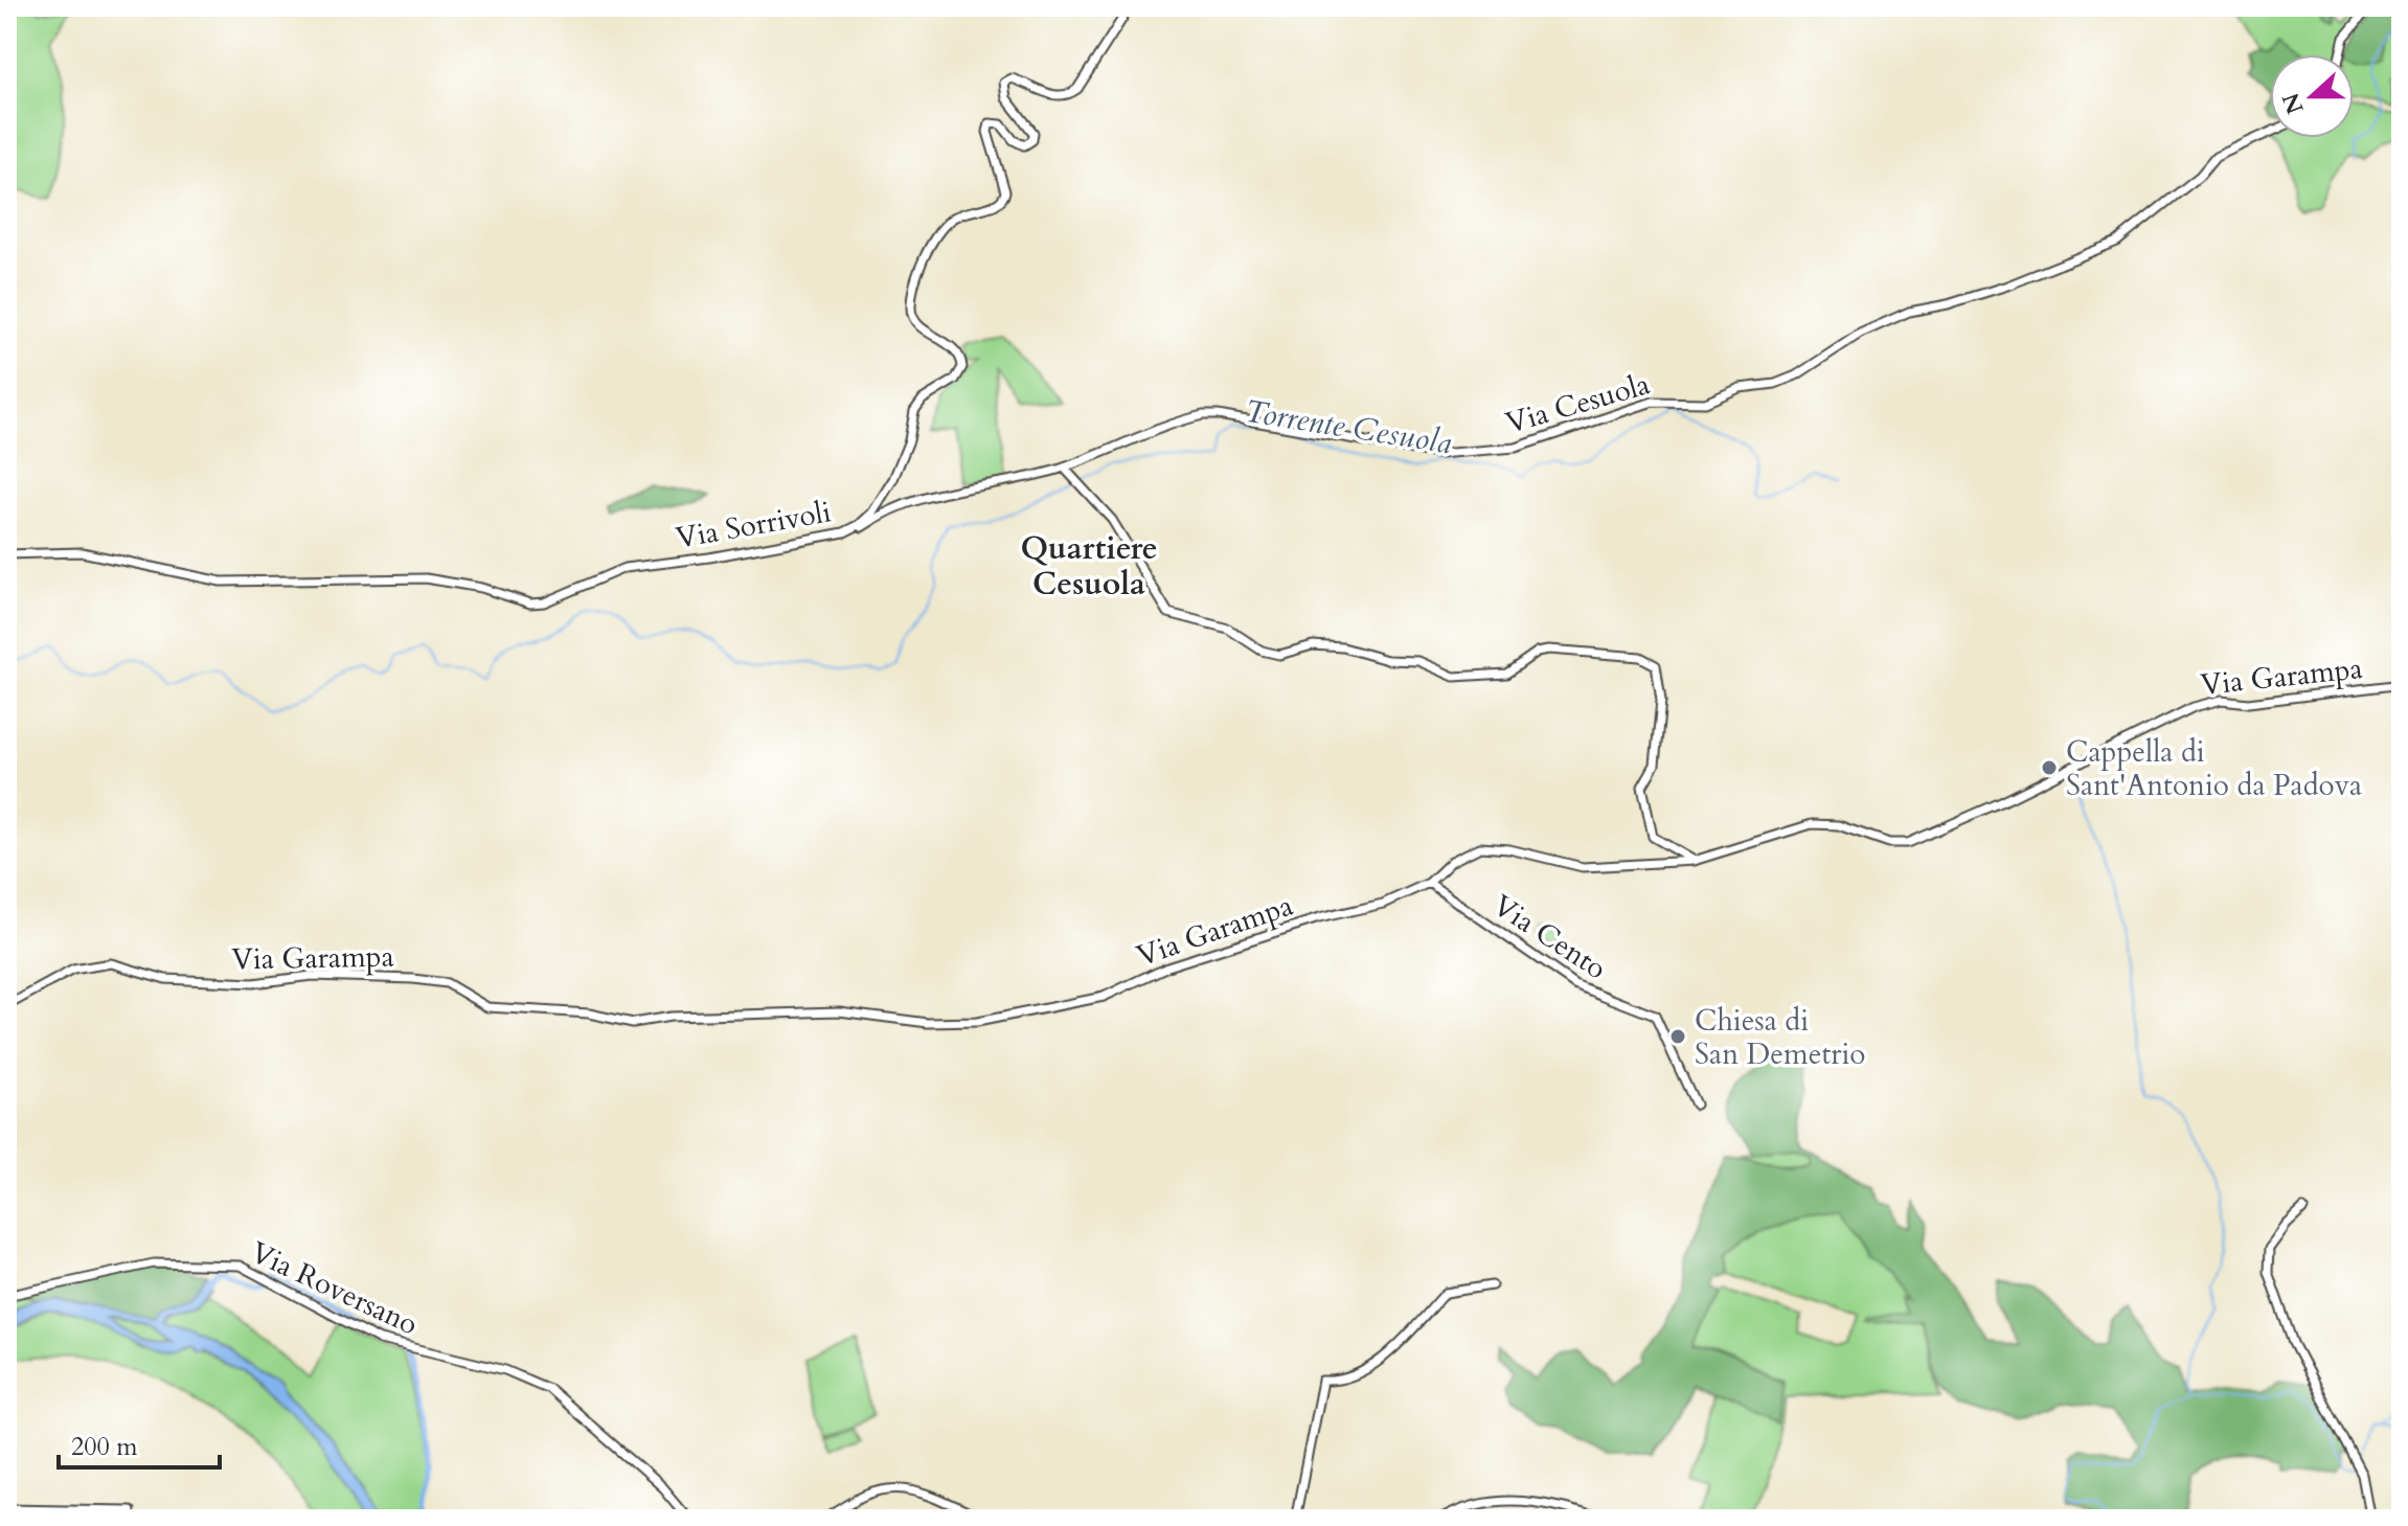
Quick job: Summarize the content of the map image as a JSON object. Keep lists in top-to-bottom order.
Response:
{
  "streets": {
    "street": [
      "Via Cesuola",
      "Via Sorrivoli",
      "Via Garampa",
      "Via Cento",
      "Via Roversano"
    ]
  },
  "crossings": [
    ["Via Cesuola", "Via Sorrivoli"],
    ["Via Garampa", "Via Cento"]
  ],
  "districts": ["Quartiere Cesuola"],
  "water": ["Torrente Cesuola"],
  "places": ["Cappella di Sant'Antonio da Padova", "Chiesa di San Demetrio"],
  "scale_bar": "200 m",
  "north": "left"
}
